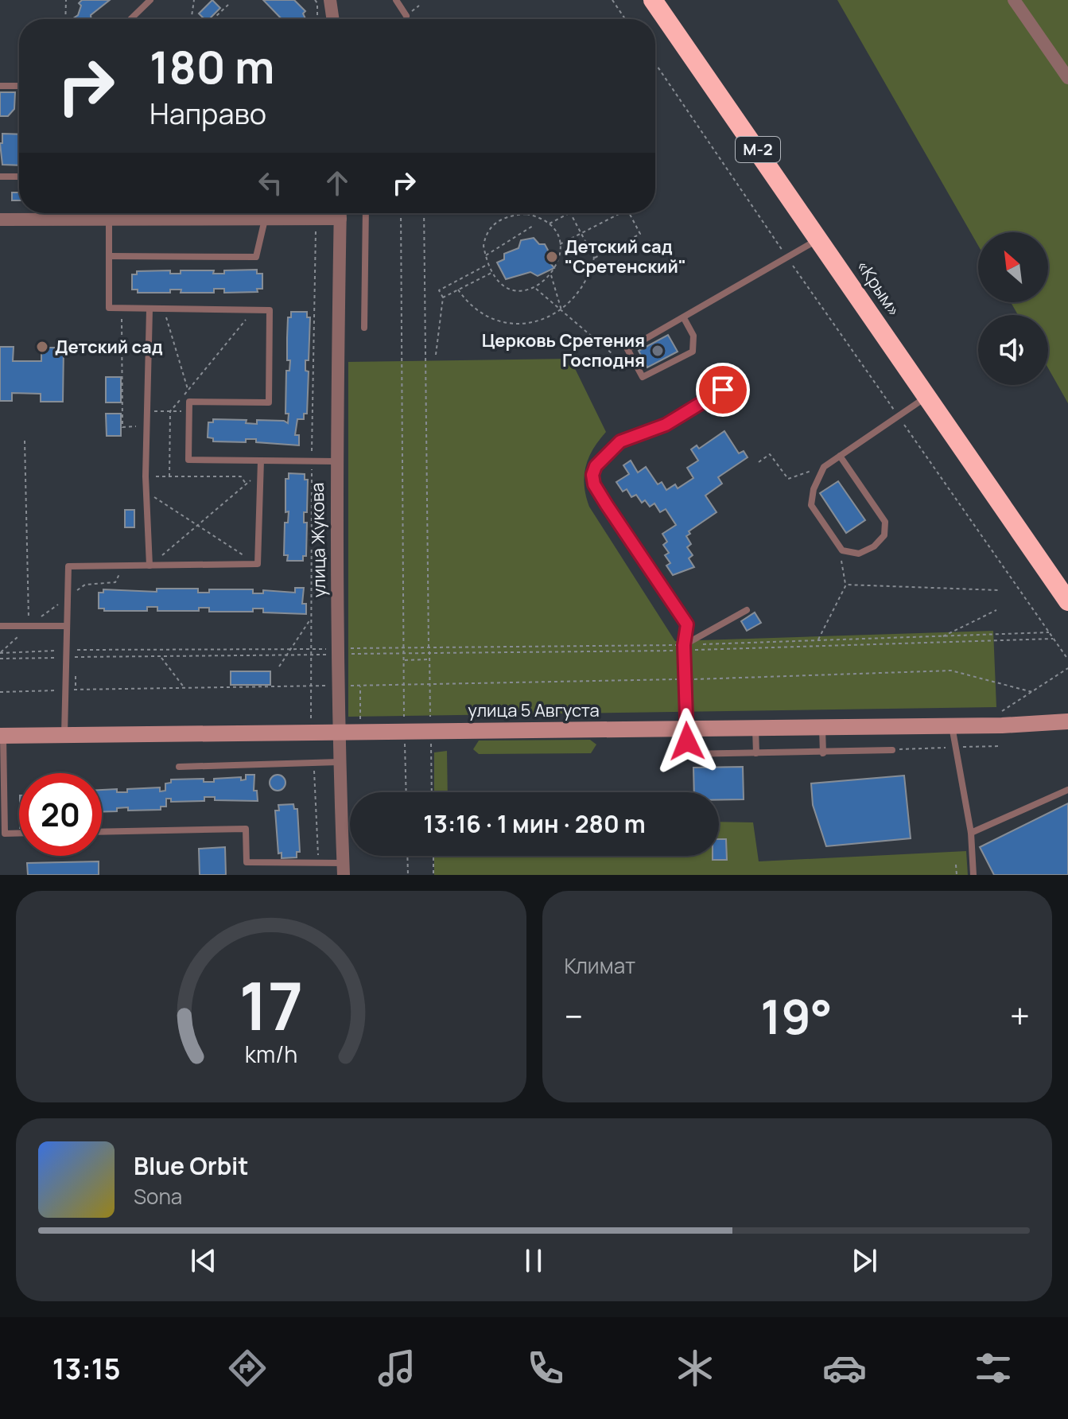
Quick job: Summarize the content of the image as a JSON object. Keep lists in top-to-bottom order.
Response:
{
  "streets": {
    "highway": ["М-2", "«Крым»"],
    "street": ["улица Жукова", "улица 5 Августа"]
  },
  "crossings": [
    ["улица Жукова", "улица 5 Августа"]
  ],
  "places": ["Детский сад \"Сретенский\"", "Детский сад", "Церковь Сретения Господня"],
  "north": "top left",
  "page": {
    "turn": ["180 m", "Направо"],
    "limit": "20",
    "trip": "13:16 · 1 мин · 280 m",
    "tile": "Климат",
    "heat": ["−", "19°", "+"],
    "song": ["Blue Orbit", "Sona"],
    "tabs": "13:15",
    "gauge": ["17", "km/h"]
  }
}
